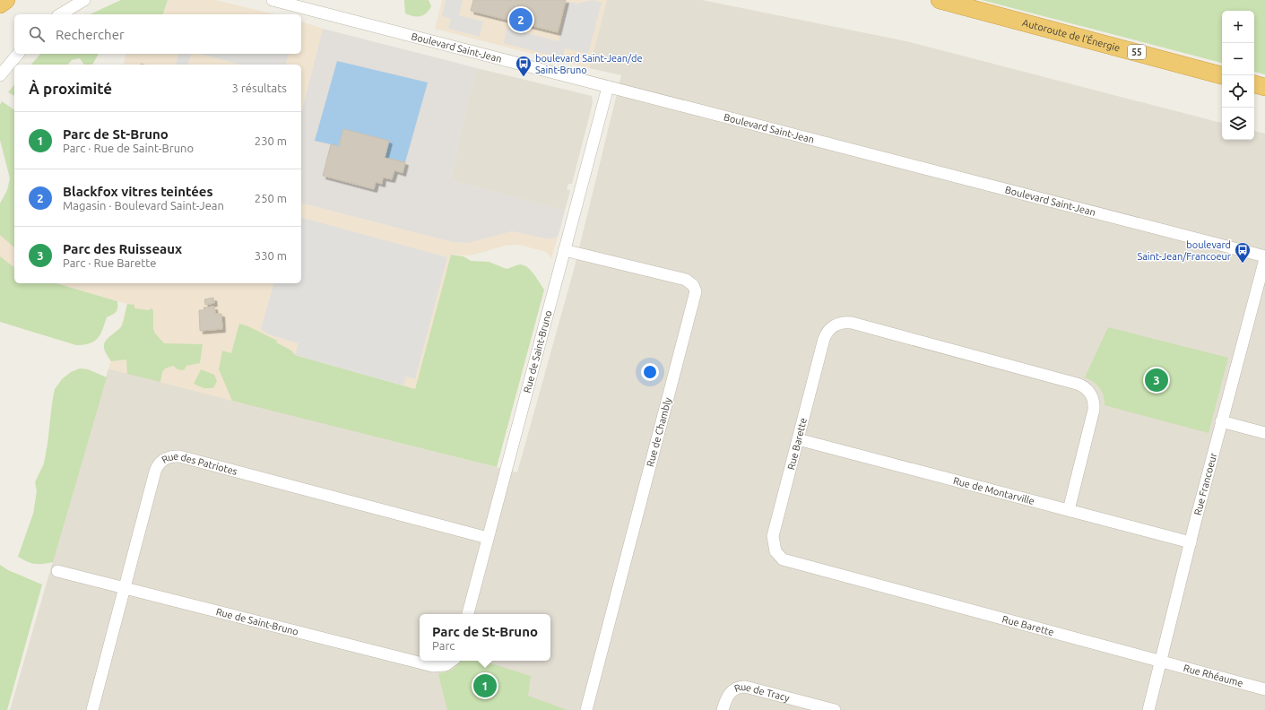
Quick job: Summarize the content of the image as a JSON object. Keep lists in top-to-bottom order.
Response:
{
  "streets": {
    "highway": ["Autoroute de l'Énergie", "55"],
    "street": [
      "Boulevard Saint-Jean",
      "Rue de Saint-Bruno",
      "Rue de Chambly",
      "Rue Barette",
      "Rue des Patriotes",
      "Rue Francoeur",
      "Rue de Montarville",
      "Rue Rhéaume",
      "Rue de Tracy"
    ]
  },
  "crossings": [
    ["Boulevard Saint-Jean", "Rue de Saint-Bruno"],
    ["Rue de Saint-Bruno", "Rue de Chambly"],
    ["Rue de Saint-Bruno", "Rue des Patriotes"],
    ["Rue Barette", "Rue Francoeur"],
    ["Rue Barette", "Rue de Montarville"],
    ["Rue Barette", "Rue Rhéaume"],
    ["Rue Francoeur", "Rue de Montarville"],
    ["Rue Francoeur", "Rue Rhéaume"]
  ],
  "places": {
    "bus stop": ["boulevard Saint-Jean/de Saint-Bruno", "boulevard Saint-Jean/Francoeur"]
  },
  "page": {
    "pins": ["2", "3", "1"],
    "map_buttons": ["+", "−"],
    "search": "Rechercher",
    "heading": ["À proximité", "3 résultats"],
    "list": [
      {
        "mark": "1",
        "name": "Parc de St-Bruno",
        "note": "Parc · Rue de Saint-Bruno",
        "value": "230 m"
      },
      {
        "mark": "2",
        "name": "Blackfox vitres teintées",
        "note": "Magasin · Boulevard Saint-Jean",
        "value": "250 m"
      },
      {
        "mark": "3",
        "name": "Parc des Ruisseaux",
        "note": "Parc · Rue Barette",
        "value": "330 m"
      }
    ],
    "popup": ["Parc de St-Bruno", "Parc"]
  }
}
